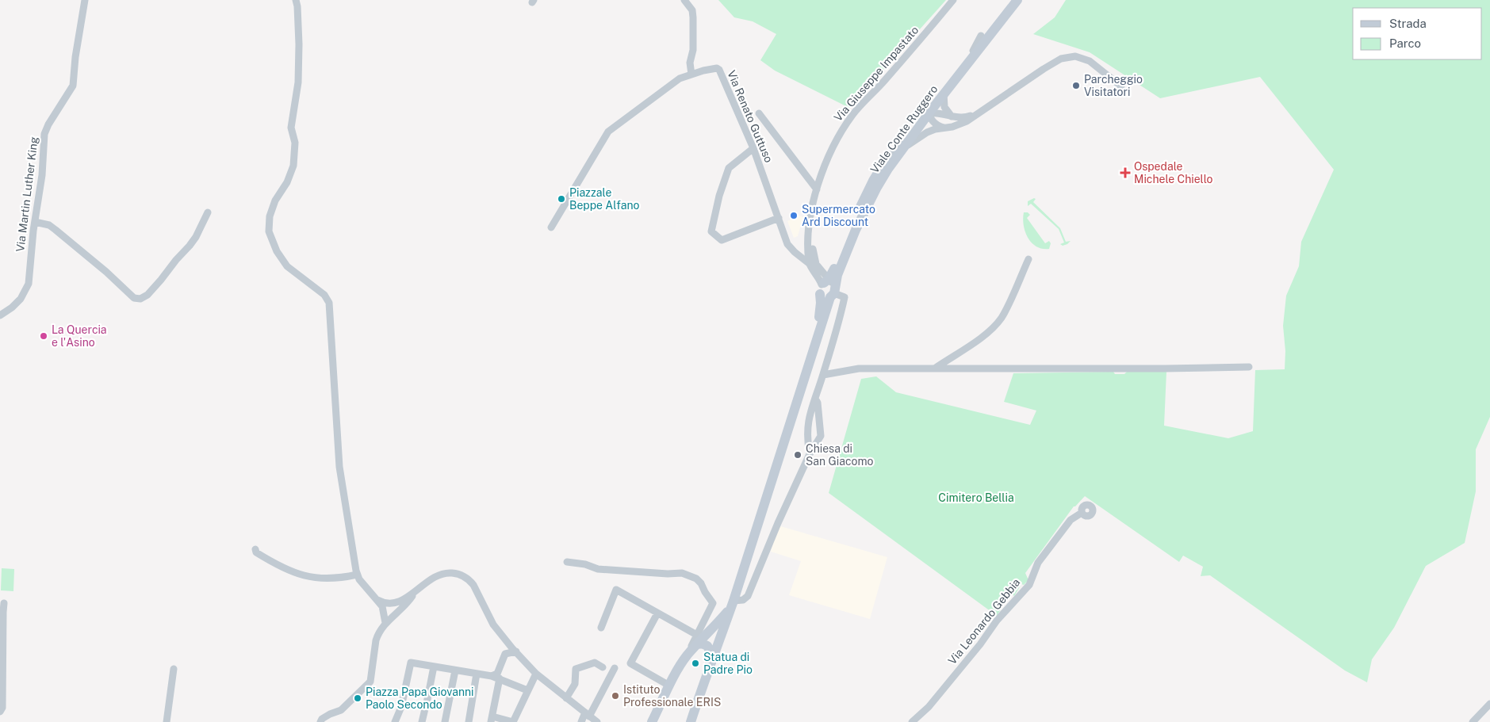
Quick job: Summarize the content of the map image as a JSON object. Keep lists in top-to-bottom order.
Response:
{
  "streets": {
    "main road": ["Viale Conte Ruggero"],
    "street": [
      "Via Giuseppe Impastato",
      "Via Renato Guttuso",
      "Via Martin Luther King",
      "Via Leonardo Gebbia"
    ]
  },
  "parks": ["Cimitero Bellia"],
  "places": {
    "other": [
      "Parcheggio Visitatori",
      "Piazzale Beppe Alfano",
      "Supermercato Ard Discount",
      "La Quercia e l'Asino",
      "Chiesa di San Giacomo",
      "Statua di Padre Pio",
      "Istituto Professionale ERIS",
      "Piazza Papa Giovanni Paolo Secondo"
    ],
    "health": ["Ospedale Michele Chiello"]
  },
  "legend": ["Strada", "Parco"]
}
